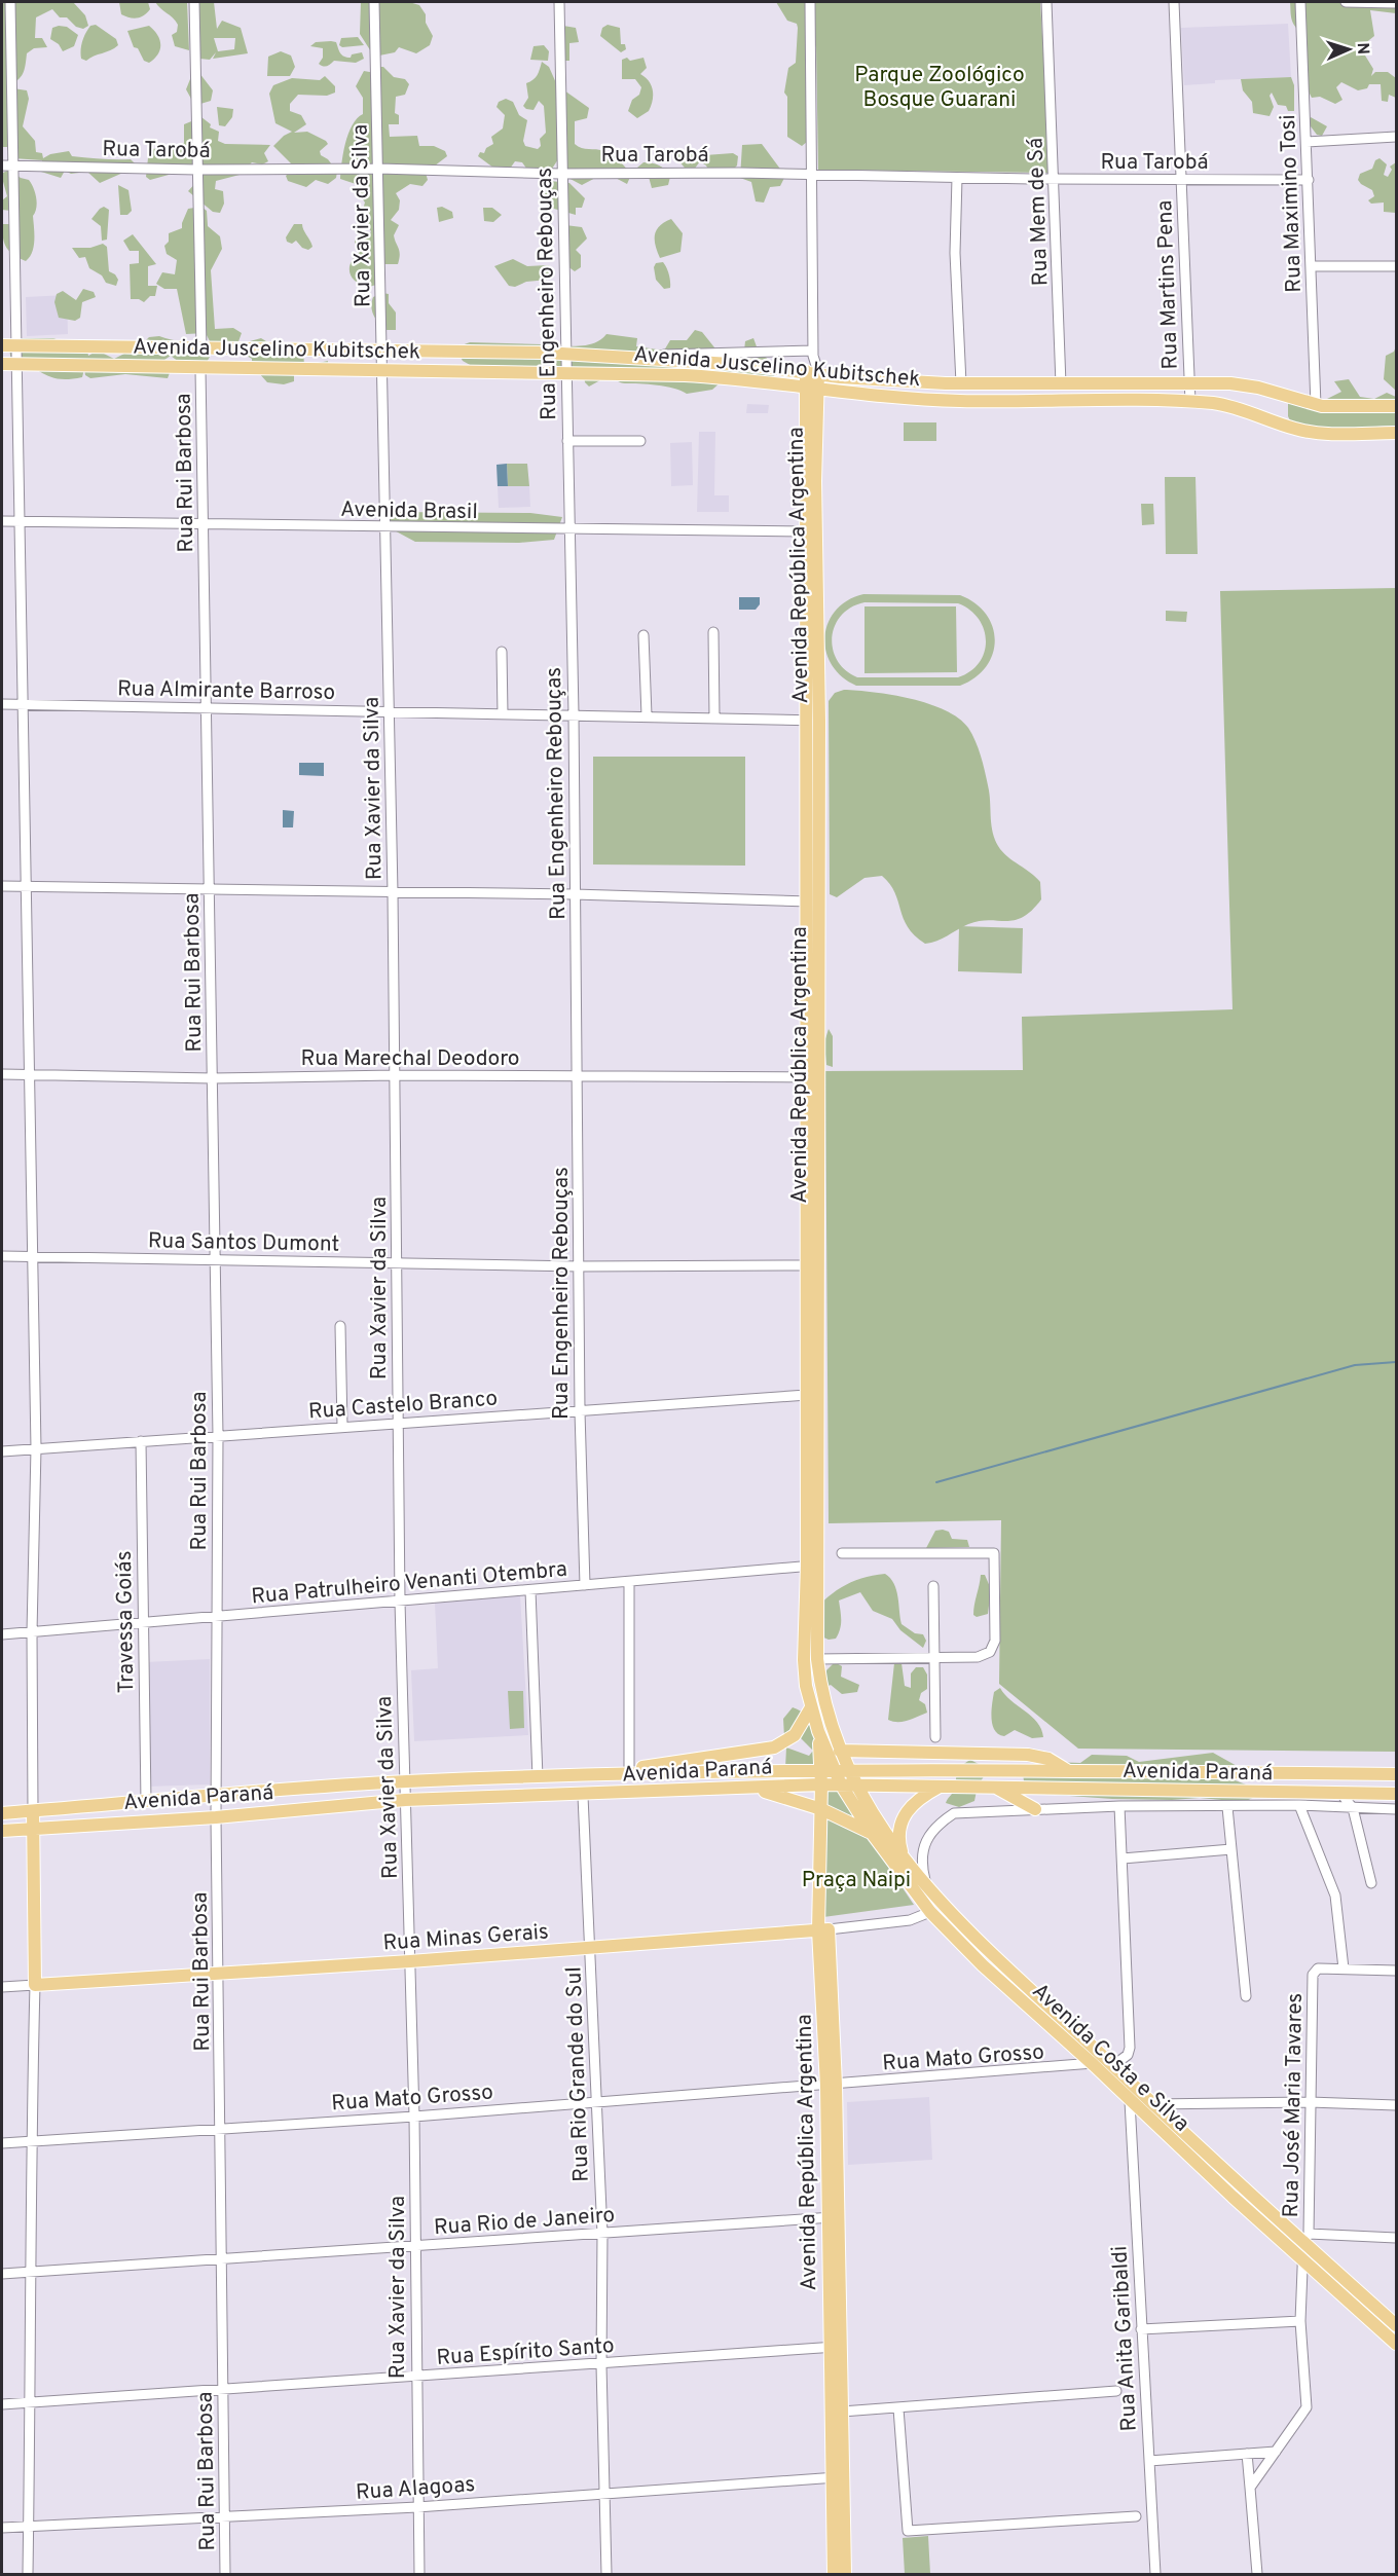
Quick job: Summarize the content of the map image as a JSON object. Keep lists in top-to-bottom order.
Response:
{
  "streets": {
    "main road": [
      "Avenida Juscelino Kubitschek",
      "Avenida República Argentina",
      "Avenida Paraná",
      "Rua Minas Gerais",
      "Avenida Costa e Silva"
    ],
    "street": [
      "Rua Tarobá",
      "Rua Maximino Tosi",
      "Rua Mem de Sá",
      "Rua Xavier da Silva",
      "Rua Martins Pena",
      "Rua Engenheiro Rebouças",
      "Rua Rui Barbosa",
      "Avenida Brasil",
      "Rua Almirante Barroso",
      "Rua Marechal Deodoro",
      "Rua Santos Dumont",
      "Rua Castelo Branco",
      "Rua Patrulheiro Venanti Otembra",
      "Travessa Goiás",
      "Rua Mato Grosso",
      "Rua Rio Grande do Sul",
      "Rua José Maria Tavares",
      "Rua Rio de Janeiro",
      "Rua Anita Garibaldi",
      "Rua Espírito Santo",
      "Rua Alagoas"
    ]
  },
  "crossings": [
    ["Rua Tarobá", "Rua Maximino Tosi"],
    ["Rua Tarobá", "Rua Mem de Sá"],
    ["Rua Tarobá", "Rua Xavier da Silva"],
    ["Rua Tarobá", "Rua Martins Pena"],
    ["Rua Tarobá", "Rua Engenheiro Rebouças"],
    ["Rua Tarobá", "Avenida República Argentina"],
    ["Rua Maximino Tosi", "Avenida Juscelino Kubitschek"],
    ["Rua Mem de Sá", "Avenida Juscelino Kubitschek"],
    ["Rua Xavier da Silva", "Avenida Juscelino Kubitschek"],
    ["Rua Xavier da Silva", "Avenida Brasil"],
    ["Rua Xavier da Silva", "Rua Almirante Barroso"],
    ["Rua Xavier da Silva", "Rua Marechal Deodoro"],
    ["Rua Xavier da Silva", "Rua Santos Dumont"],
    ["Rua Xavier da Silva", "Rua Castelo Branco"],
    ["Rua Xavier da Silva", "Rua Patrulheiro Venanti Otembra"],
    ["Rua Xavier da Silva", "Avenida Paraná"],
    ["Rua Xavier da Silva", "Rua Minas Gerais"],
    ["Rua Xavier da Silva", "Rua Mato Grosso"],
    ["Rua Xavier da Silva", "Rua Rio de Janeiro"],
    ["Rua Xavier da Silva", "Rua Espírito Santo"],
    ["Rua Xavier da Silva", "Rua Alagoas"],
    ["Rua Martins Pena", "Avenida Juscelino Kubitschek"],
    ["Rua Engenheiro Rebouças", "Avenida Juscelino Kubitschek"],
    ["Rua Engenheiro Rebouças", "Avenida Brasil"],
    ["Rua Engenheiro Rebouças", "Rua Almirante Barroso"],
    ["Rua Engenheiro Rebouças", "Rua Marechal Deodoro"],
    ["Rua Engenheiro Rebouças", "Rua Santos Dumont"],
    ["Rua Engenheiro Rebouças", "Rua Castelo Branco"],
    ["Rua Engenheiro Rebouças", "Rua Patrulheiro Venanti Otembra"],
    ["Avenida Juscelino Kubitschek", "Rua Rui Barbosa"],
    ["Avenida Juscelino Kubitschek", "Avenida República Argentina"],
    ["Rua Rui Barbosa", "Avenida Brasil"],
    ["Rua Rui Barbosa", "Rua Almirante Barroso"],
    ["Rua Rui Barbosa", "Rua Marechal Deodoro"],
    ["Rua Rui Barbosa", "Rua Santos Dumont"],
    ["Rua Rui Barbosa", "Rua Castelo Branco"],
    ["Rua Rui Barbosa", "Rua Patrulheiro Venanti Otembra"],
    ["Rua Rui Barbosa", "Avenida Paraná"],
    ["Rua Rui Barbosa", "Rua Minas Gerais"],
    ["Rua Rui Barbosa", "Rua Mato Grosso"],
    ["Rua Rui Barbosa", "Rua Rio de Janeiro"],
    ["Rua Rui Barbosa", "Rua Espírito Santo"],
    ["Rua Rui Barbosa", "Rua Alagoas"],
    ["Avenida Brasil", "Avenida República Argentina"],
    ["Avenida República Argentina", "Rua Almirante Barroso"],
    ["Avenida República Argentina", "Rua Marechal Deodoro"],
    ["Avenida República Argentina", "Rua Santos Dumont"],
    ["Avenida República Argentina", "Rua Castelo Branco"],
    ["Avenida República Argentina", "Rua Patrulheiro Venanti Otembra"],
    ["Avenida República Argentina", "Avenida Paraná"],
    ["Avenida República Argentina", "Rua Minas Gerais"],
    ["Avenida República Argentina", "Rua Mato Grosso"],
    ["Avenida República Argentina", "Avenida Costa e Silva"],
    ["Avenida República Argentina", "Rua Rio de Janeiro"],
    ["Avenida República Argentina", "Rua Espírito Santo"],
    ["Avenida República Argentina", "Rua Alagoas"],
    ["Rua Castelo Branco", "Travessa Goiás"],
    ["Rua Patrulheiro Venanti Otembra", "Travessa Goiás"],
    ["Travessa Goiás", "Avenida Paraná"],
    ["Avenida Paraná", "Avenida Costa e Silva"],
    ["Avenida Paraná", "Rua Rio Grande do Sul"],
    ["Rua Minas Gerais", "Avenida Costa e Silva"],
    ["Rua Minas Gerais", "Rua Rio Grande do Sul"],
    ["Rua Mato Grosso", "Avenida Costa e Silva"],
    ["Rua Mato Grosso", "Rua Rio Grande do Sul"],
    ["Avenida Costa e Silva", "Rua José Maria Tavares"],
    ["Avenida Costa e Silva", "Rua Anita Garibaldi"],
    ["Rua Rio Grande do Sul", "Rua Rio de Janeiro"],
    ["Rua Rio Grande do Sul", "Rua Espírito Santo"],
    ["Rua Rio Grande do Sul", "Rua Alagoas"]
  ],
  "parks": ["Parque Zoológico Bosque Guarani", "Praça Naipi"],
  "north": "right"
}
